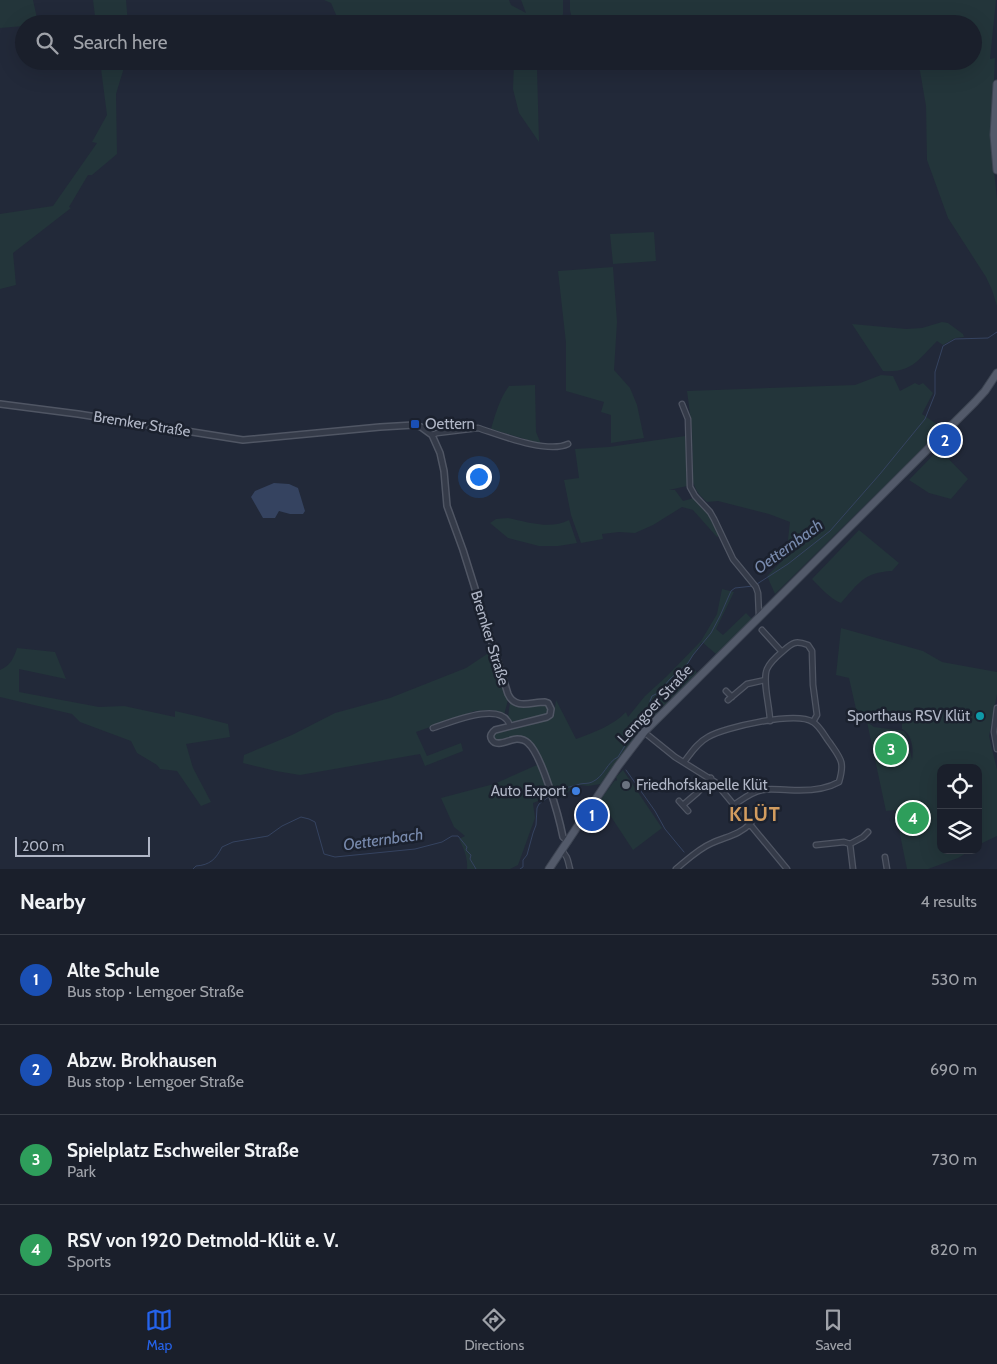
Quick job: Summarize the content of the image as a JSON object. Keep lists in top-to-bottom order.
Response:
{
  "streets": {
    "main road": ["Lemgoer Straße"],
    "street": ["Bremker Straße"]
  },
  "crossings": [
    ["Bremker Straße", "Lemgoer Straße"]
  ],
  "districts": ["KLÜT"],
  "water": ["Oetternbach"],
  "places": {
    "transit": ["Oettern"],
    "other": ["Sporthaus RSV Klüt", "Friedhofskapelle Klüt", "Auto Export"]
  },
  "scale_bar": "200 m",
  "page": {
    "search": "Search here",
    "pins": [
      "2",
      "3",
      "1",
      "4"
    ],
    "scale": "200 m",
    "heading": ["Nearby", "4 results"],
    "list": [
      {
        "mark": "1",
        "name": "Alte Schule",
        "note": "Bus stop · Lemgoer Straße",
        "value": "530 m"
      },
      {
        "mark": "2",
        "name": "Abzw. Brokhausen",
        "note": "Bus stop · Lemgoer Straße",
        "value": "690 m"
      },
      {
        "mark": "3",
        "name": "Spielplatz Eschweiler Straße",
        "note": "Park",
        "value": "730 m"
      },
      {
        "mark": "4",
        "name": "RSV von 1920 Detmold-Klüt e. V.",
        "note": "Sports",
        "value": "820 m"
      }
    ],
    "nav": ["Map", "Directions", "Saved"]
  }
}
